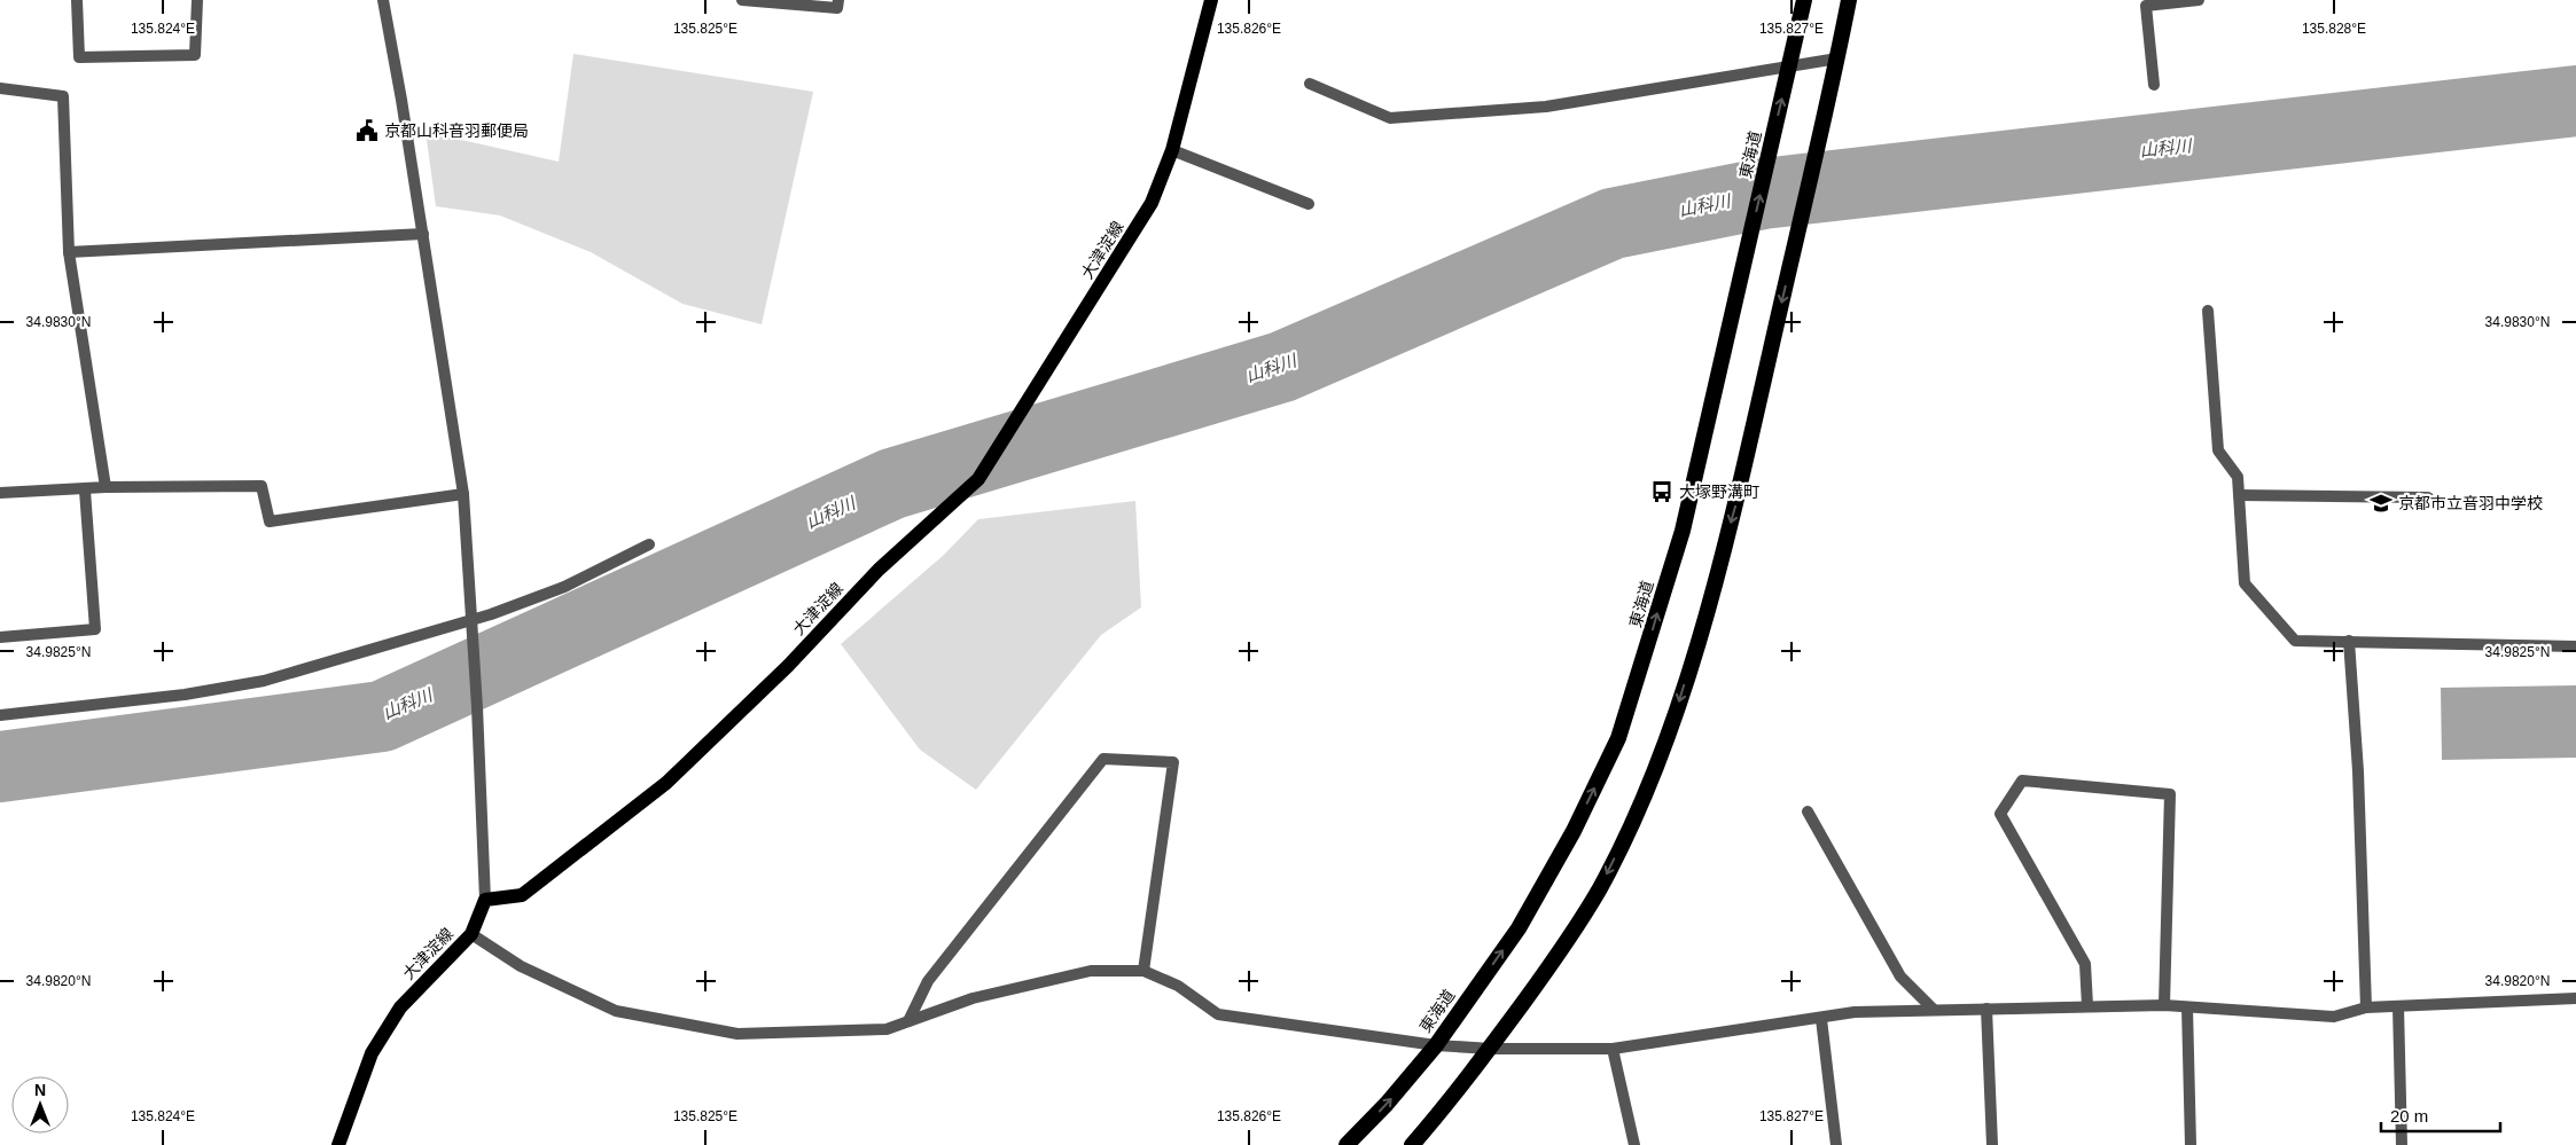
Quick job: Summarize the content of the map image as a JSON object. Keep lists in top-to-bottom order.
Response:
{
  "streets": {
    "highway": ["東海道"],
    "main road": ["大津淀線"]
  },
  "water": ["山科川"],
  "places": {
    "public building": ["京都山科音羽郵便局"],
    "bus stop": ["大塚野溝町"],
    "school or university": ["京都市立音羽中学校"]
  },
  "scale_bar": "20 m",
  "north": "top",
  "coordinates": [
    "135.824°E",
    "135.825°E",
    "135.826°E",
    "135.827°E",
    "135.828°E",
    "34.9830°N",
    "34.9825°N",
    "34.9820°N"
  ]
}
